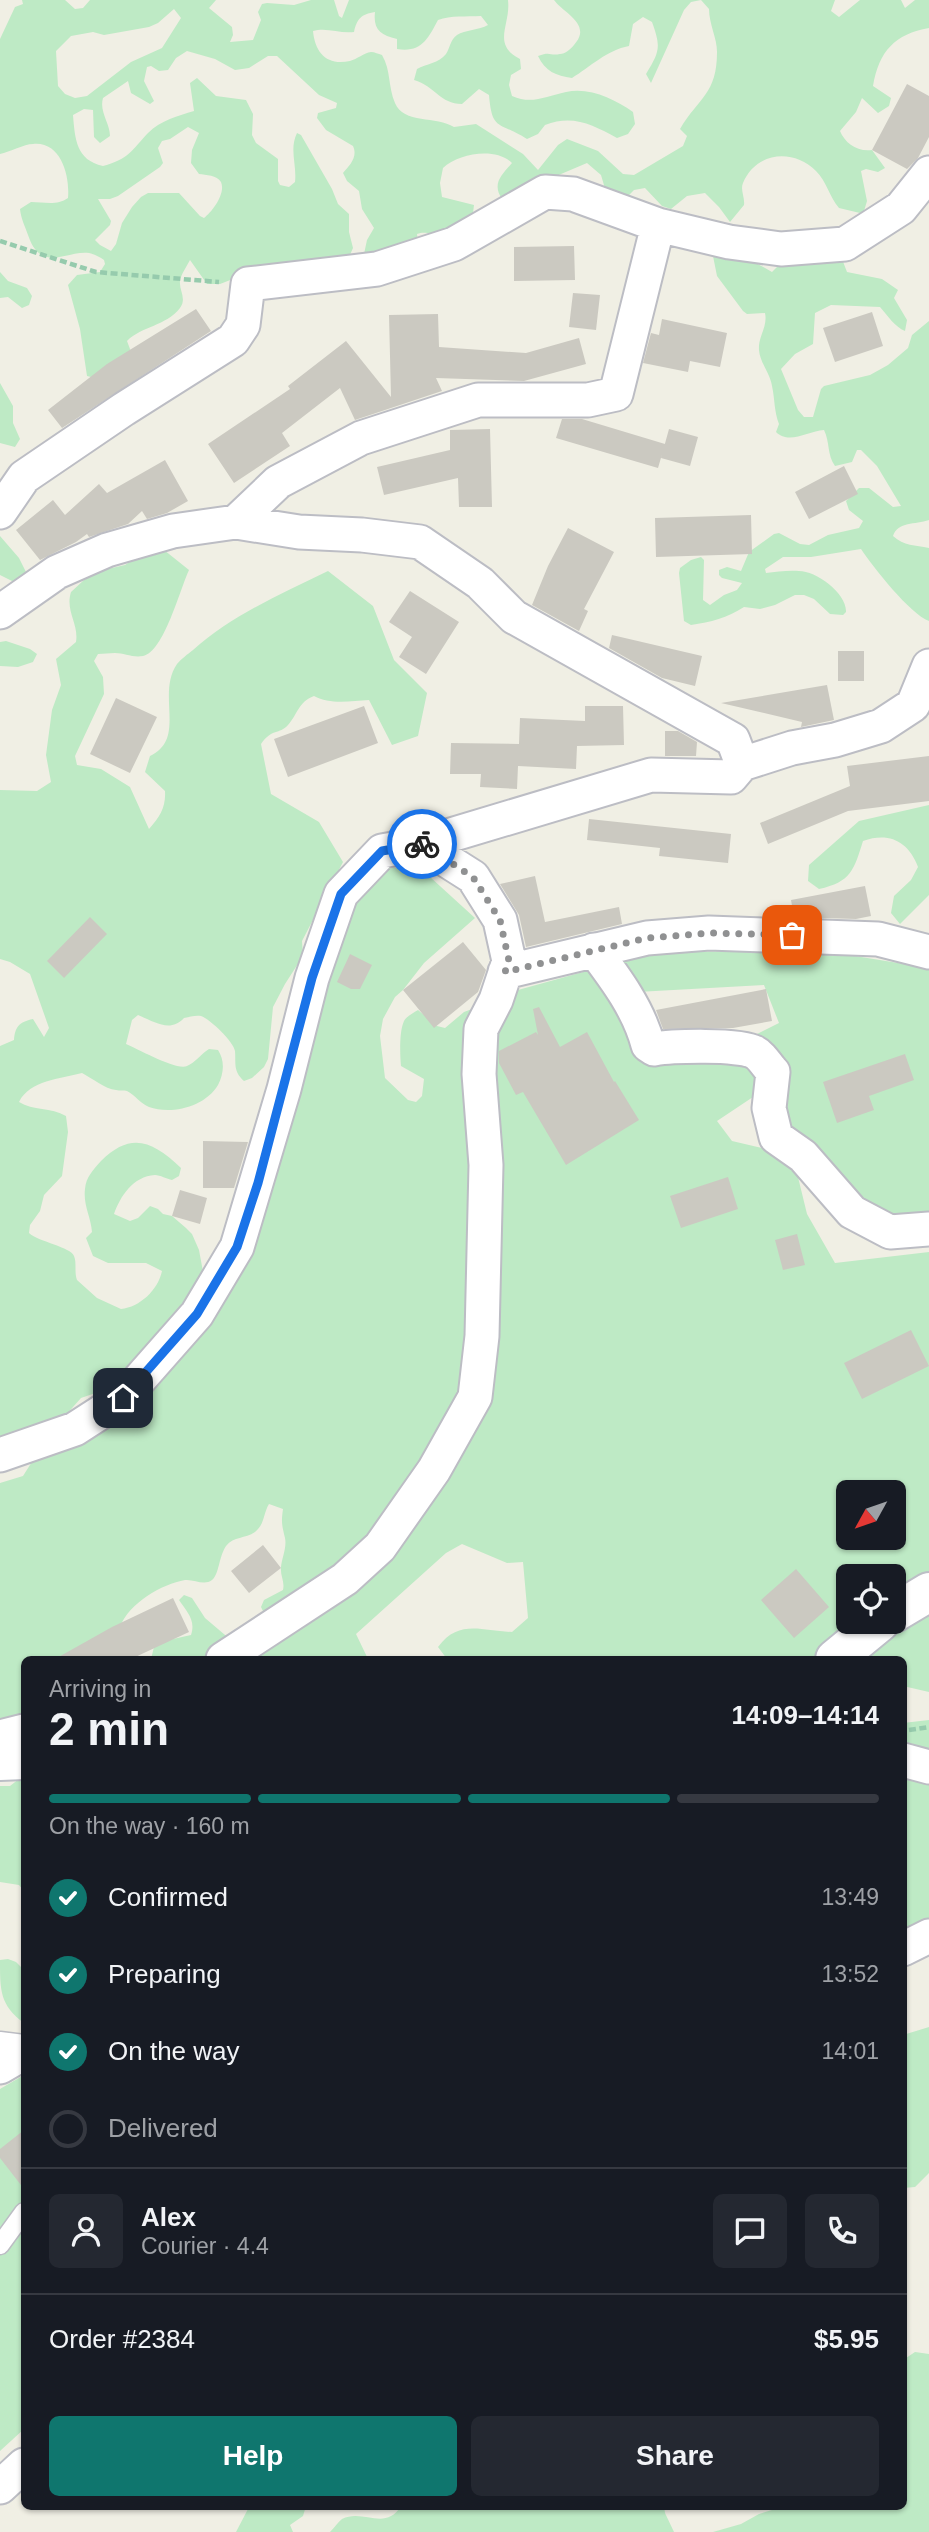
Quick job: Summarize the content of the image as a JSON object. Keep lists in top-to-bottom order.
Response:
{
  "north": "bottom left",
  "page": {
    "heading": ["2 min", "Arriving in", "14:09–14:14"],
    "panel": [
      "Alex",
      "Courier · 4.4",
      "Order #2384",
      "$5.95"
    ],
    "bar": "On the way · 160 m",
    "list": [
      ["Confirmed", "13:49"],
      ["Preparing", "13:52"],
      ["On the way", "14:01"],
      "Delivered"
    ],
    "buttons": ["Help", "Share"]
  }
}
